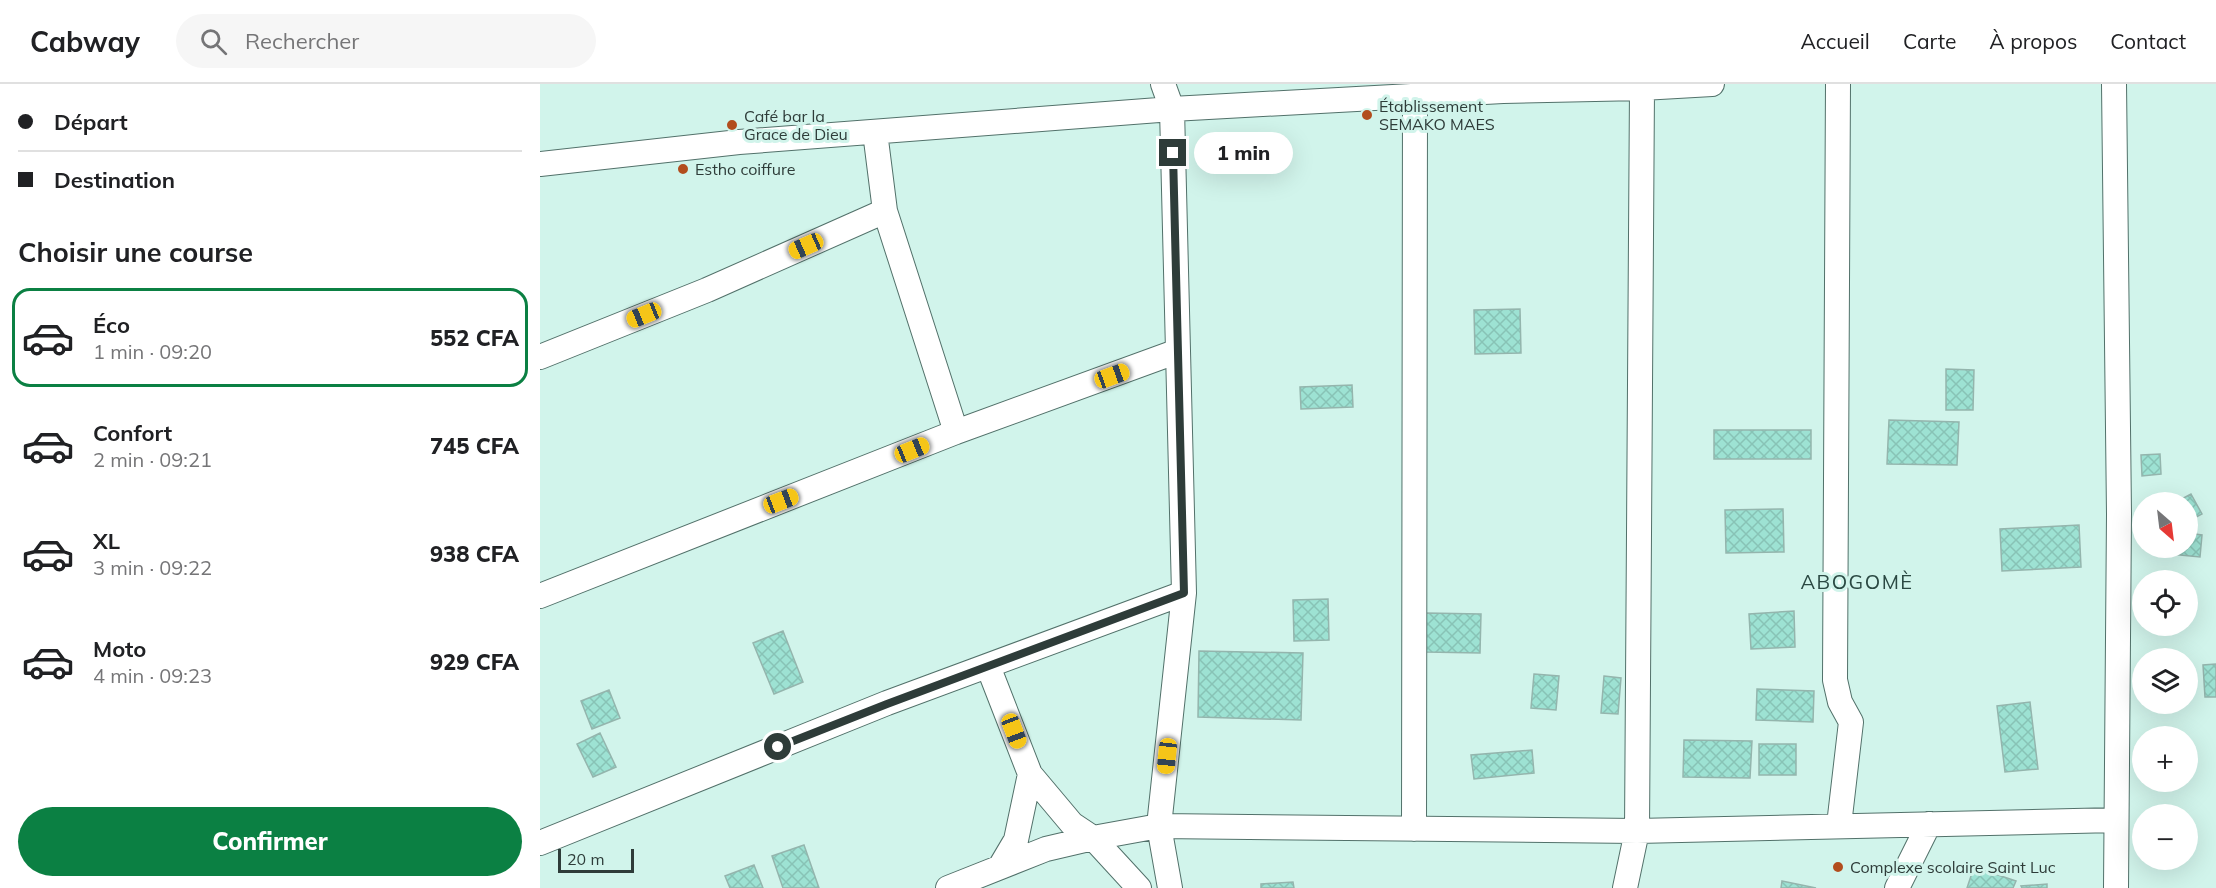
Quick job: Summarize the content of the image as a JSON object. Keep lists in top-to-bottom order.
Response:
{
  "districts": ["ABOGOMÈ"],
  "places": [
    "Établissement SEMAKO MAES",
    "Café bar la Grace de Dieu",
    "Estho coiffure",
    "Complexe scolaire Saint Luc"
  ],
  "scale_bar": "20 m",
  "north": "bottom right",
  "page": {
    "header": "Cabway",
    "search": "Rechercher",
    "nav": [
      "Accueil",
      "Carte",
      "À propos",
      "Contact"
    ],
    "banner": ["Départ", "Destination"],
    "bubble": "1 min",
    "heading": "Choisir une course",
    "list": [
      {
        "name": "Éco",
        "note": "1 min · 09:20",
        "value": "552 CFA"
      },
      {
        "name": "Confort",
        "note": "2 min · 09:21",
        "value": "745 CFA"
      },
      {
        "name": "XL",
        "note": "3 min · 09:22",
        "value": "938 CFA"
      },
      {
        "name": "Moto",
        "note": "4 min · 09:23",
        "value": "929 CFA"
      }
    ],
    "map_buttons": ["+", "−"],
    "buttons": "Confirmer",
    "scale": "20 m"
  }
}
